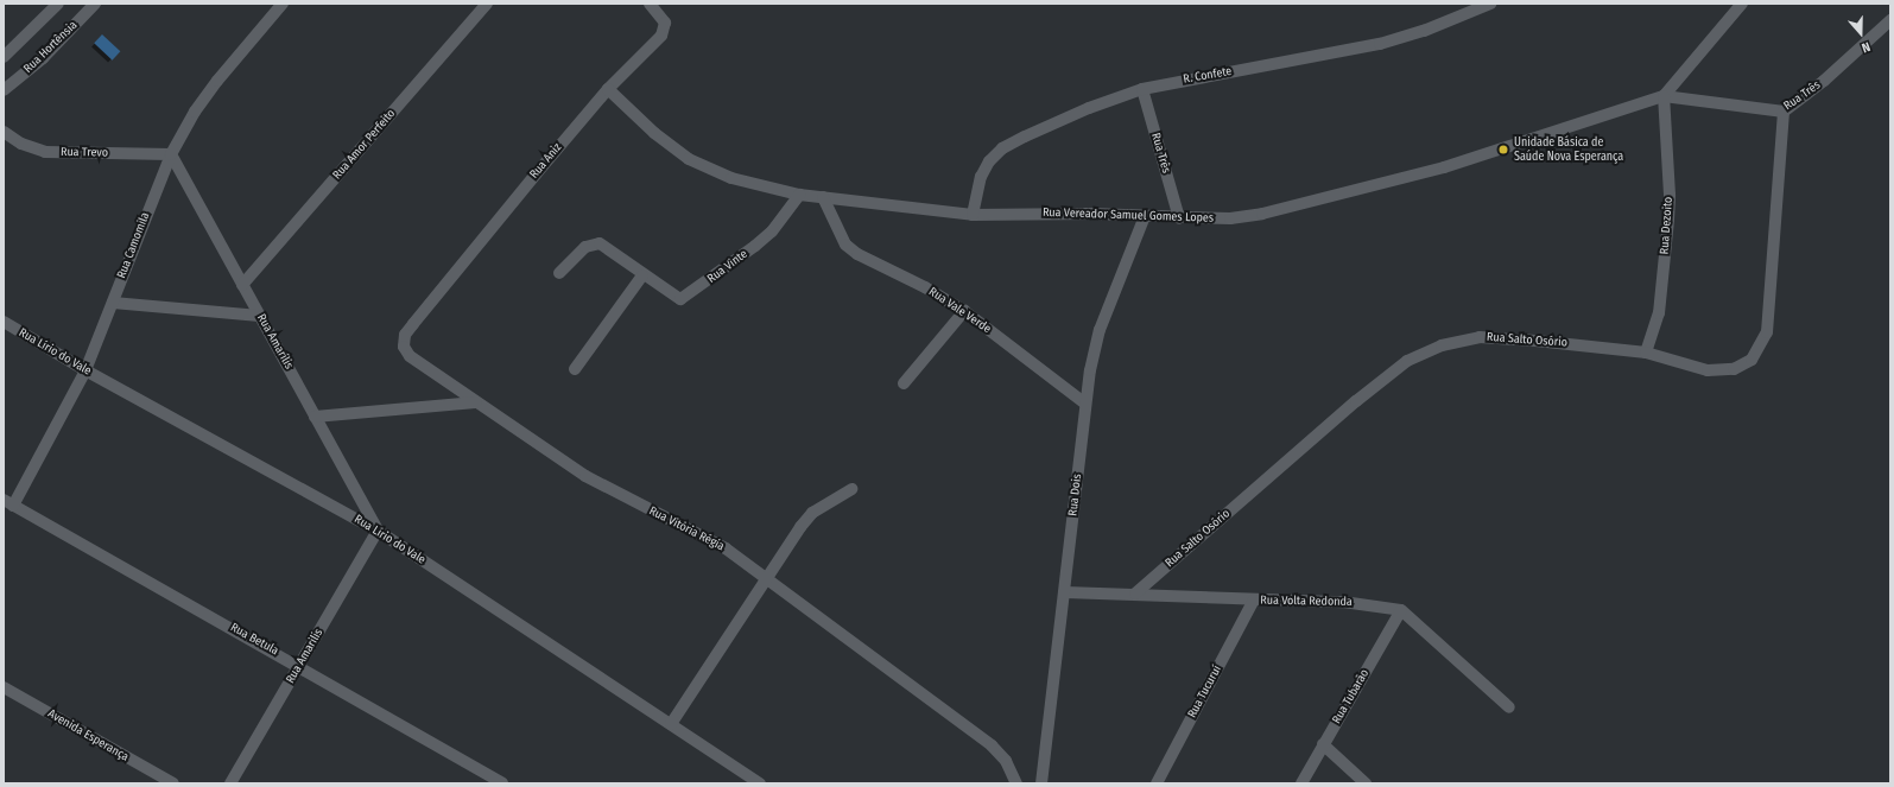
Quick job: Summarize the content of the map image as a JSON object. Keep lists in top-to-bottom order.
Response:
{
  "streets": {
    "street": [
      "Rua Hortênsia",
      "R. Confete",
      "Rua Três",
      "Rua Amor Perfeito",
      "Rua Trevo",
      "Rua Aniz",
      "Rua Vereador Samuel Gomes Lopes",
      "Rua Dezoito",
      "Rua Camomila",
      "Rua Vinte",
      "Rua Vale Verde",
      "Rua Salto Osório",
      "Rua Amarílis",
      "Rua Lírio do Vale",
      "Rua Dois",
      "Rua Vitória Régia",
      "Rua Volta Redonda",
      "Rua Betula",
      "Rua Amarilis",
      "Rua Tucuruí",
      "Rua Tubarão",
      "Avenida Esperança"
    ]
  },
  "crossings": [
    ["R. Confete", "Rua Três"],
    ["R. Confete", "Rua Vereador Samuel Gomes Lopes"],
    ["Rua Três", "Rua Vereador Samuel Gomes Lopes"],
    ["Rua Três", "Rua Dezoito"],
    ["Rua Três", "Rua Salto Osório"],
    ["Rua Amor Perfeito", "Rua Amarílis"],
    ["Rua Trevo", "Rua Camomila"],
    ["Rua Trevo", "Rua Amarílis"],
    ["Rua Aniz", "Rua Vereador Samuel Gomes Lopes"],
    ["Rua Aniz", "Rua Vitória Régia"],
    ["Rua Vereador Samuel Gomes Lopes", "Rua Dezoito"],
    ["Rua Vereador Samuel Gomes Lopes", "Rua Vinte"],
    ["Rua Vereador Samuel Gomes Lopes", "Rua Vale Verde"],
    ["Rua Vereador Samuel Gomes Lopes", "Rua Dois"],
    ["Rua Dezoito", "Rua Salto Osório"],
    ["Rua Camomila", "Rua Amarílis"],
    ["Rua Camomila", "Rua Lírio do Vale"],
    ["Rua Camomila", "Rua Betula"],
    ["Rua Vale Verde", "Rua Dois"],
    ["Rua Salto Osório", "Rua Volta Redonda"],
    ["Rua Amarílis", "Rua Lírio do Vale"],
    ["Rua Amarílis", "Rua Amarilis"],
    ["Rua Lírio do Vale", "Rua Amarilis"],
    ["Rua Dois", "Rua Volta Redonda"],
    ["Rua Volta Redonda", "Rua Tucuruí"],
    ["Rua Volta Redonda", "Rua Tubarão"],
    ["Rua Betula", "Rua Amarilis"]
  ],
  "places": ["Unidade Básica de Saúde Nova Esperança"],
  "north": "bottom"
}
